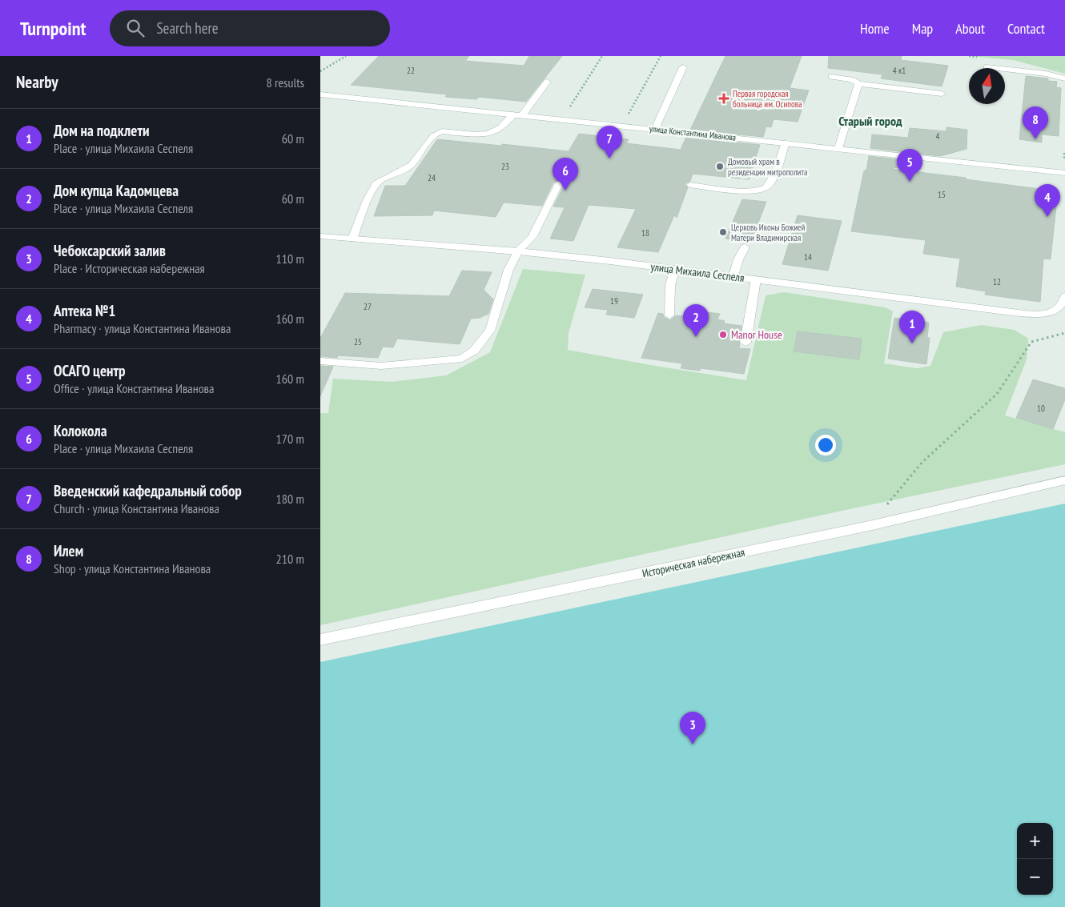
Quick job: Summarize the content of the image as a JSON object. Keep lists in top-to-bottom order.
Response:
{
  "streets": {
    "street": ["улица Константина Иванова", "улица Михаила Сеспеля", "Историческая набережная"]
  },
  "districts": ["Старый город"],
  "places": {
    "health": ["Первая городская больница им. Осипова"],
    "other": ["Домовый храм в резиденции митрополита", "Церковь Иконы Божией Матери Владимирская", "Manor House"]
  },
  "house_numbers": [
    "22",
    "4 к1",
    "4",
    "23",
    "24",
    "15",
    "18",
    "14",
    "12",
    "19",
    "27",
    "25",
    "10"
  ],
  "north": "top",
  "page": {
    "header": "Turnpoint",
    "search": "Search here",
    "nav": [
      "Home",
      "Map",
      "About",
      "Contact"
    ],
    "heading": ["Nearby", "8 results"],
    "pins": [
      "8",
      "7",
      "5",
      "6",
      "4",
      "2",
      "1",
      "3"
    ],
    "list": [
      {
        "mark": "1",
        "name": "Дом на подклети",
        "note": "Place · улица Михаила Сеспеля",
        "value": "60 m"
      },
      {
        "mark": "2",
        "name": "Дом купца Кадомцева",
        "note": "Place · улица Михаила Сеспеля",
        "value": "60 m"
      },
      {
        "mark": "3",
        "name": "Чебоксарский залив",
        "note": "Place · Историческая набережная",
        "value": "110 m"
      },
      {
        "mark": "4",
        "name": "Аптека №1",
        "note": "Pharmacy · улица Константина Иванова",
        "value": "160 m"
      },
      {
        "mark": "5",
        "name": "ОСАГО центр",
        "note": "Office · улица Константина Иванова",
        "value": "160 m"
      },
      {
        "mark": "6",
        "name": "Колокола",
        "note": "Place · улица Михаила Сеспеля",
        "value": "170 m"
      },
      {
        "mark": "7",
        "name": "Введенский кафедральный собор",
        "note": "Church · улица Константина Иванова",
        "value": "180 m"
      },
      {
        "mark": "8",
        "name": "Илем",
        "note": "Shop · улица Константина Иванова",
        "value": "210 m"
      }
    ],
    "map_buttons": ["+", "−"]
  }
}
